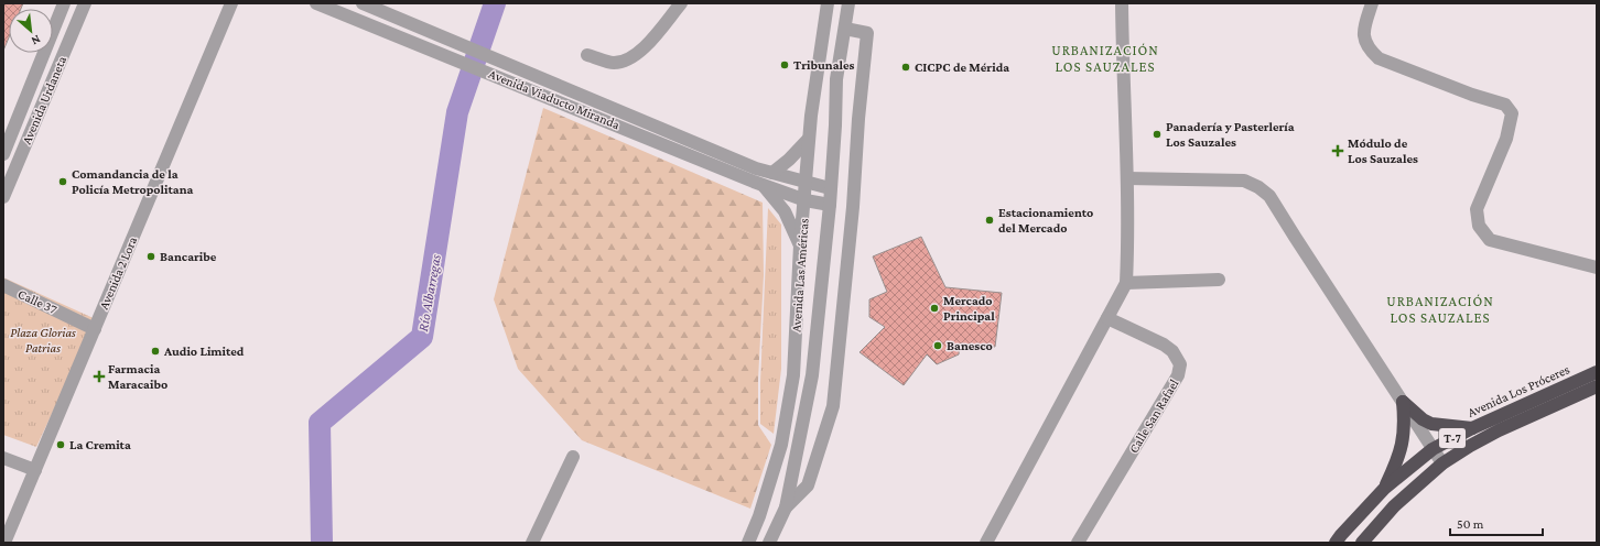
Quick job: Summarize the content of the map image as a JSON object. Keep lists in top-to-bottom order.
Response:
{
  "streets": {
    "highway": ["Avenida Los Próceres", "T-7"],
    "street": [
      "Avenida Viaducto Miranda",
      "Avenida Urdaneta",
      "Avenida 2 Lora",
      "Avenida Las Américas",
      "Calle 37",
      "Calle San Rafael"
    ]
  },
  "crossings": [
    ["Avenida Viaducto Miranda", "Avenida Las Américas"],
    ["Avenida 2 Lora", "Calle 37"],
    ["Avenida Los Próceres", "T-7"]
  ],
  "districts": ["URBANIZACIÓN LOS SAUZALES", "URBANIZACIÓN LOS SAUZALES"],
  "water": ["Río Albarregas"],
  "parks": ["Plaza Glorias Patrias"],
  "places": {
    "other": [
      "Tribunales",
      "CICPC de Mérida",
      "Panadería y Pasterlería Los Sauzales",
      "Comandancia de la Policía Metropolitana",
      "Estacionamiento del Mercado",
      "Bancaribe",
      "Mercado Principal",
      "Banesco",
      "Audio Limited",
      "La Cremita"
    ],
    "health": ["Módulo de Los Sauzales", "Farmacia Maracaibo"]
  },
  "scale_bar": "50 m",
  "north": "bottom right"
}
